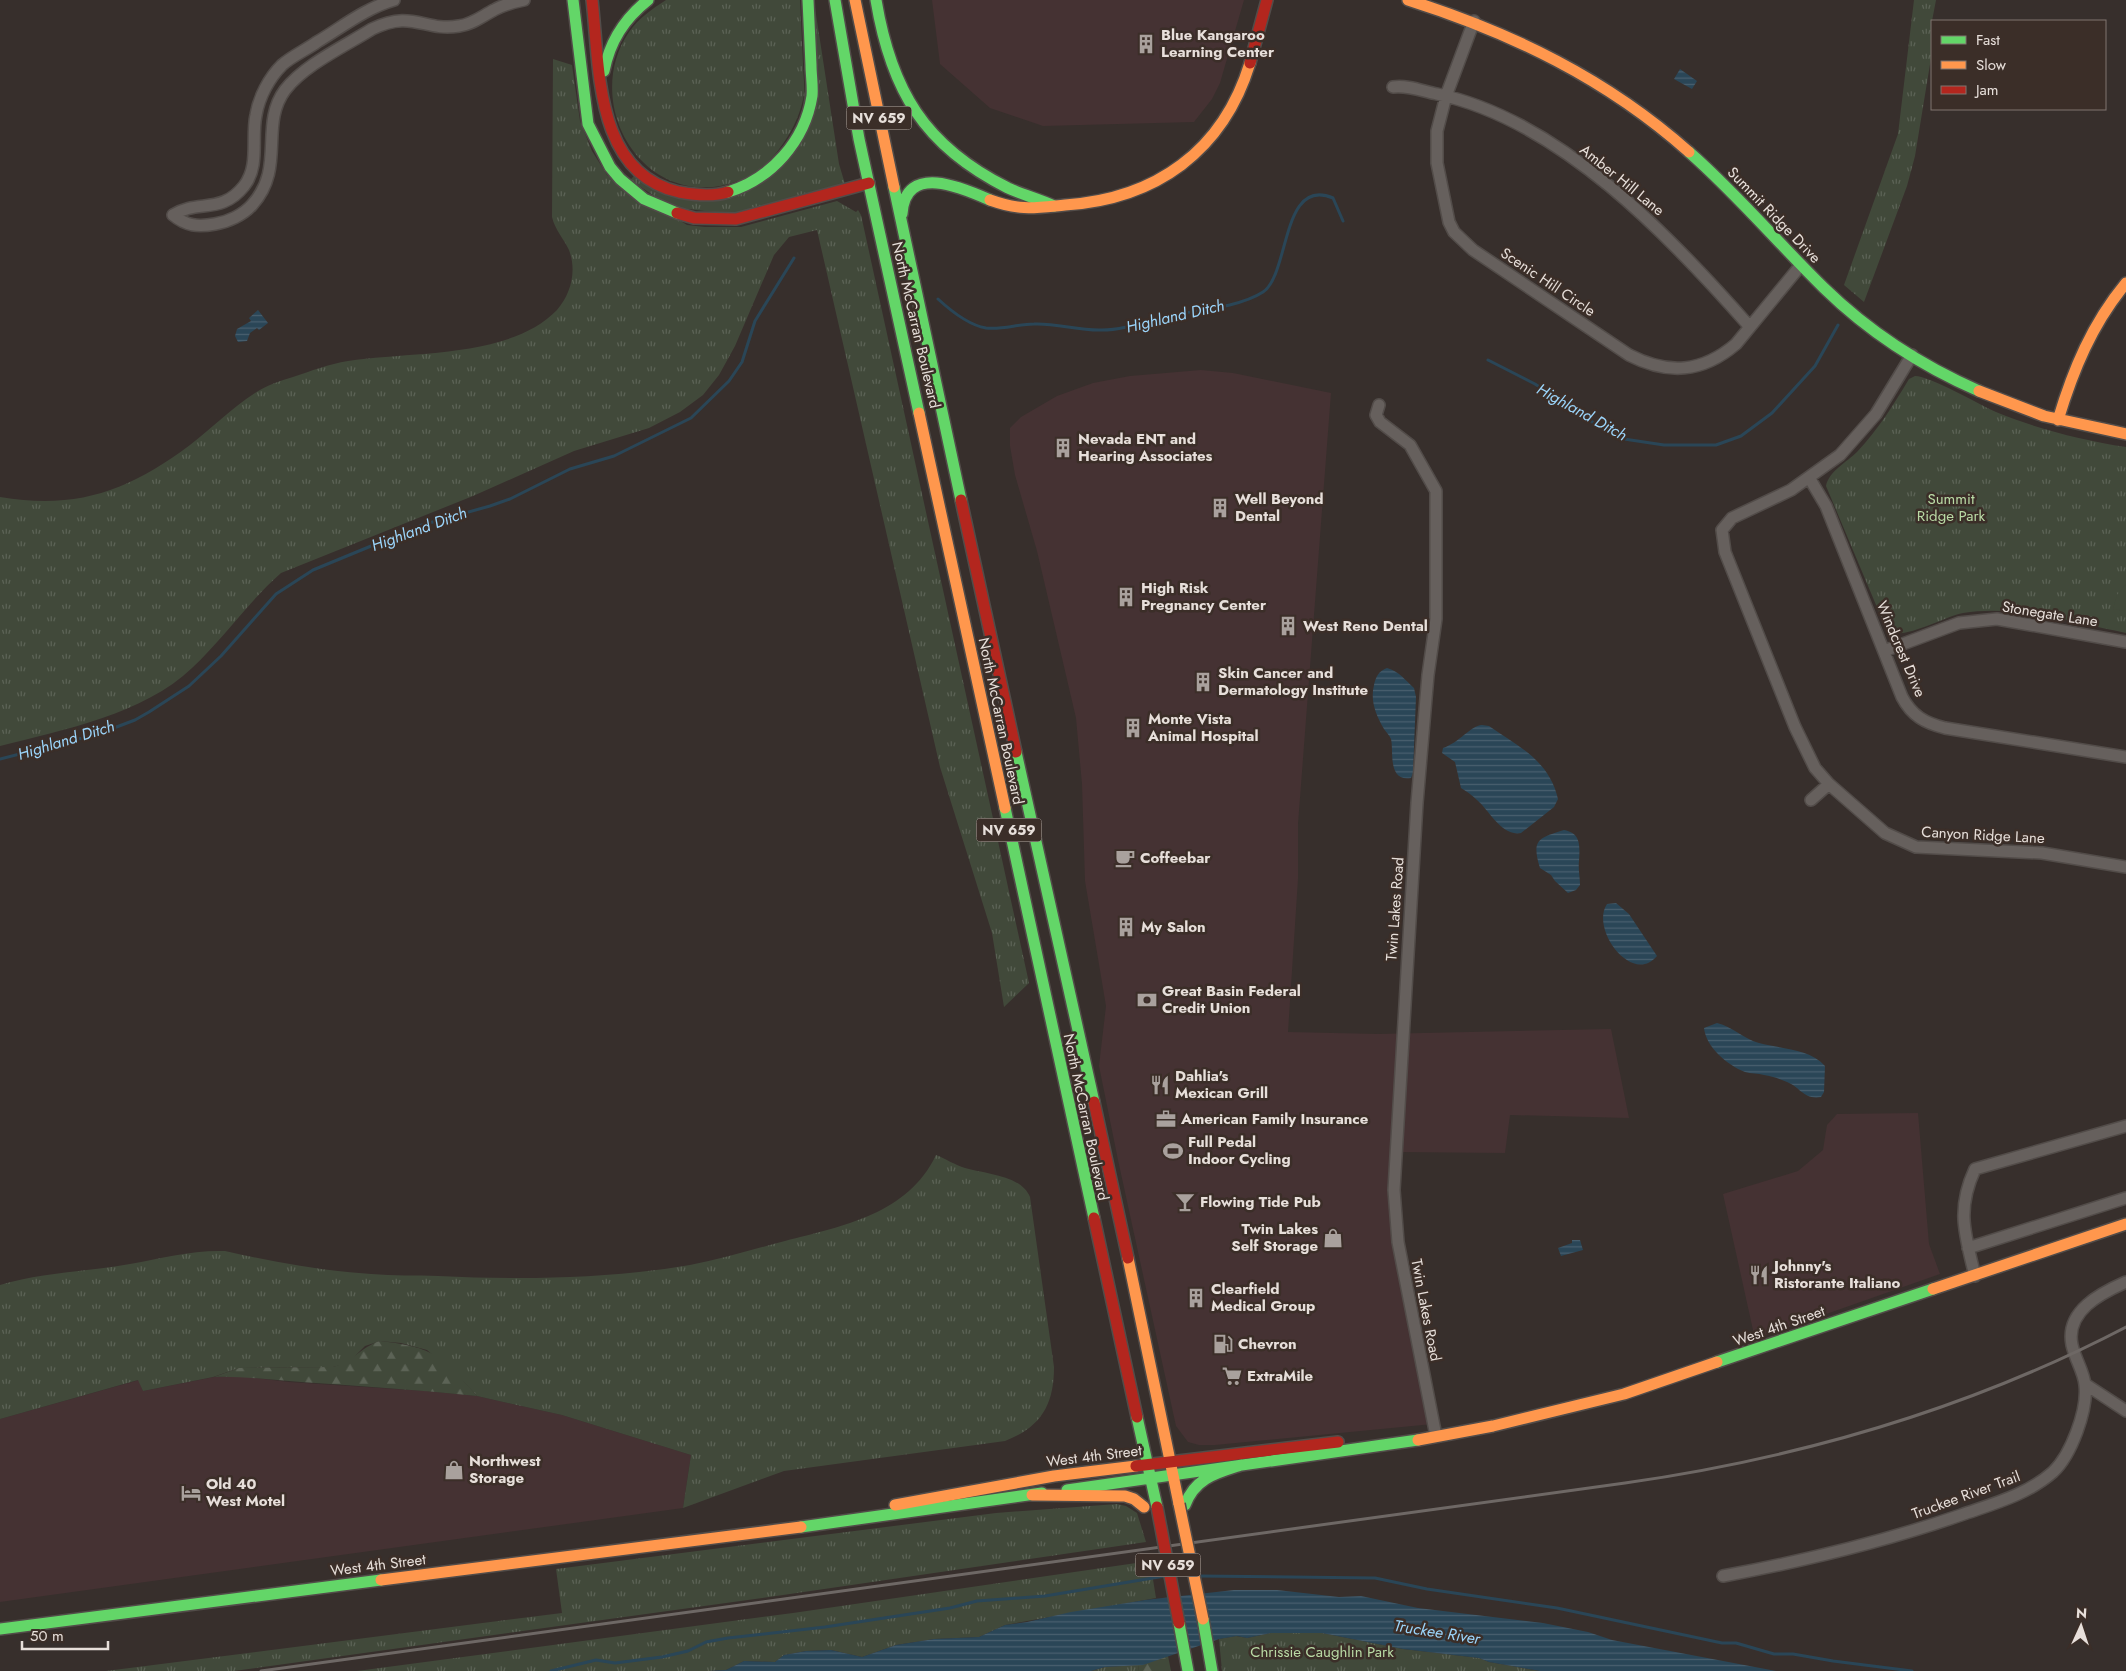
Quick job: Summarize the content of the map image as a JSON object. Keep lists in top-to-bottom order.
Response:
{
  "streets": {
    "main road": [
      "NV 659",
      "Summit Ridge Drive",
      "North McCarran Boulevard",
      "West 4th Street"
    ],
    "street": [
      "Amber Hill Lane",
      "Scenic Hill Circle",
      "Stonegate Lane",
      "Windcrest Drive",
      "Canyon Ridge Lane",
      "Twin Lakes Road",
      "Truckee River Trail"
    ]
  },
  "crossings": [
    ["Amber Hill Lane", "Scenic Hill Circle"],
    ["Summit Ridge Drive", "Scenic Hill Circle"],
    ["North McCarran Boulevard", "West 4th Street"],
    ["Stonegate Lane", "Windcrest Drive"],
    ["Windcrest Drive", "Canyon Ridge Lane"],
    ["Twin Lakes Road", "West 4th Street"]
  ],
  "water": ["Highland Ditch", "Truckee River"],
  "parks": ["Summit Ridge Park", "Chrissie Caughlin Park"],
  "places": {
    "building": [
      "Blue Kangaroo Learning Center",
      "Nevada ENT and Hearing Associates",
      "Well Beyond Dental",
      "High Risk Pregnancy Center",
      "West Reno Dental",
      "Skin Cancer and Dermatology Institute",
      "Monte Vista Animal Hospital",
      "My Salon",
      "Clearfield Medical Group"
    ],
    "cafe": ["Coffeebar"],
    "bank": ["Great Basin Federal Credit Union"],
    "restaurant": ["Dahlia's Mexican Grill", "Johnny's Ristorante Italiano"],
    "office": ["American Family Insurance"],
    "sports": ["Full Pedal Indoor Cycling"],
    "bar": ["Flowing Tide Pub"],
    "shop": ["Twin Lakes Self Storage", "Northwest Storage"],
    "fuel station": ["Chevron"],
    "supermarket": ["ExtraMile"],
    "hotel": ["Old 40 West Motel"]
  },
  "legend": ["Fast", "Slow", "Jam"],
  "scale_bar": "50 m",
  "north": "top"
}
